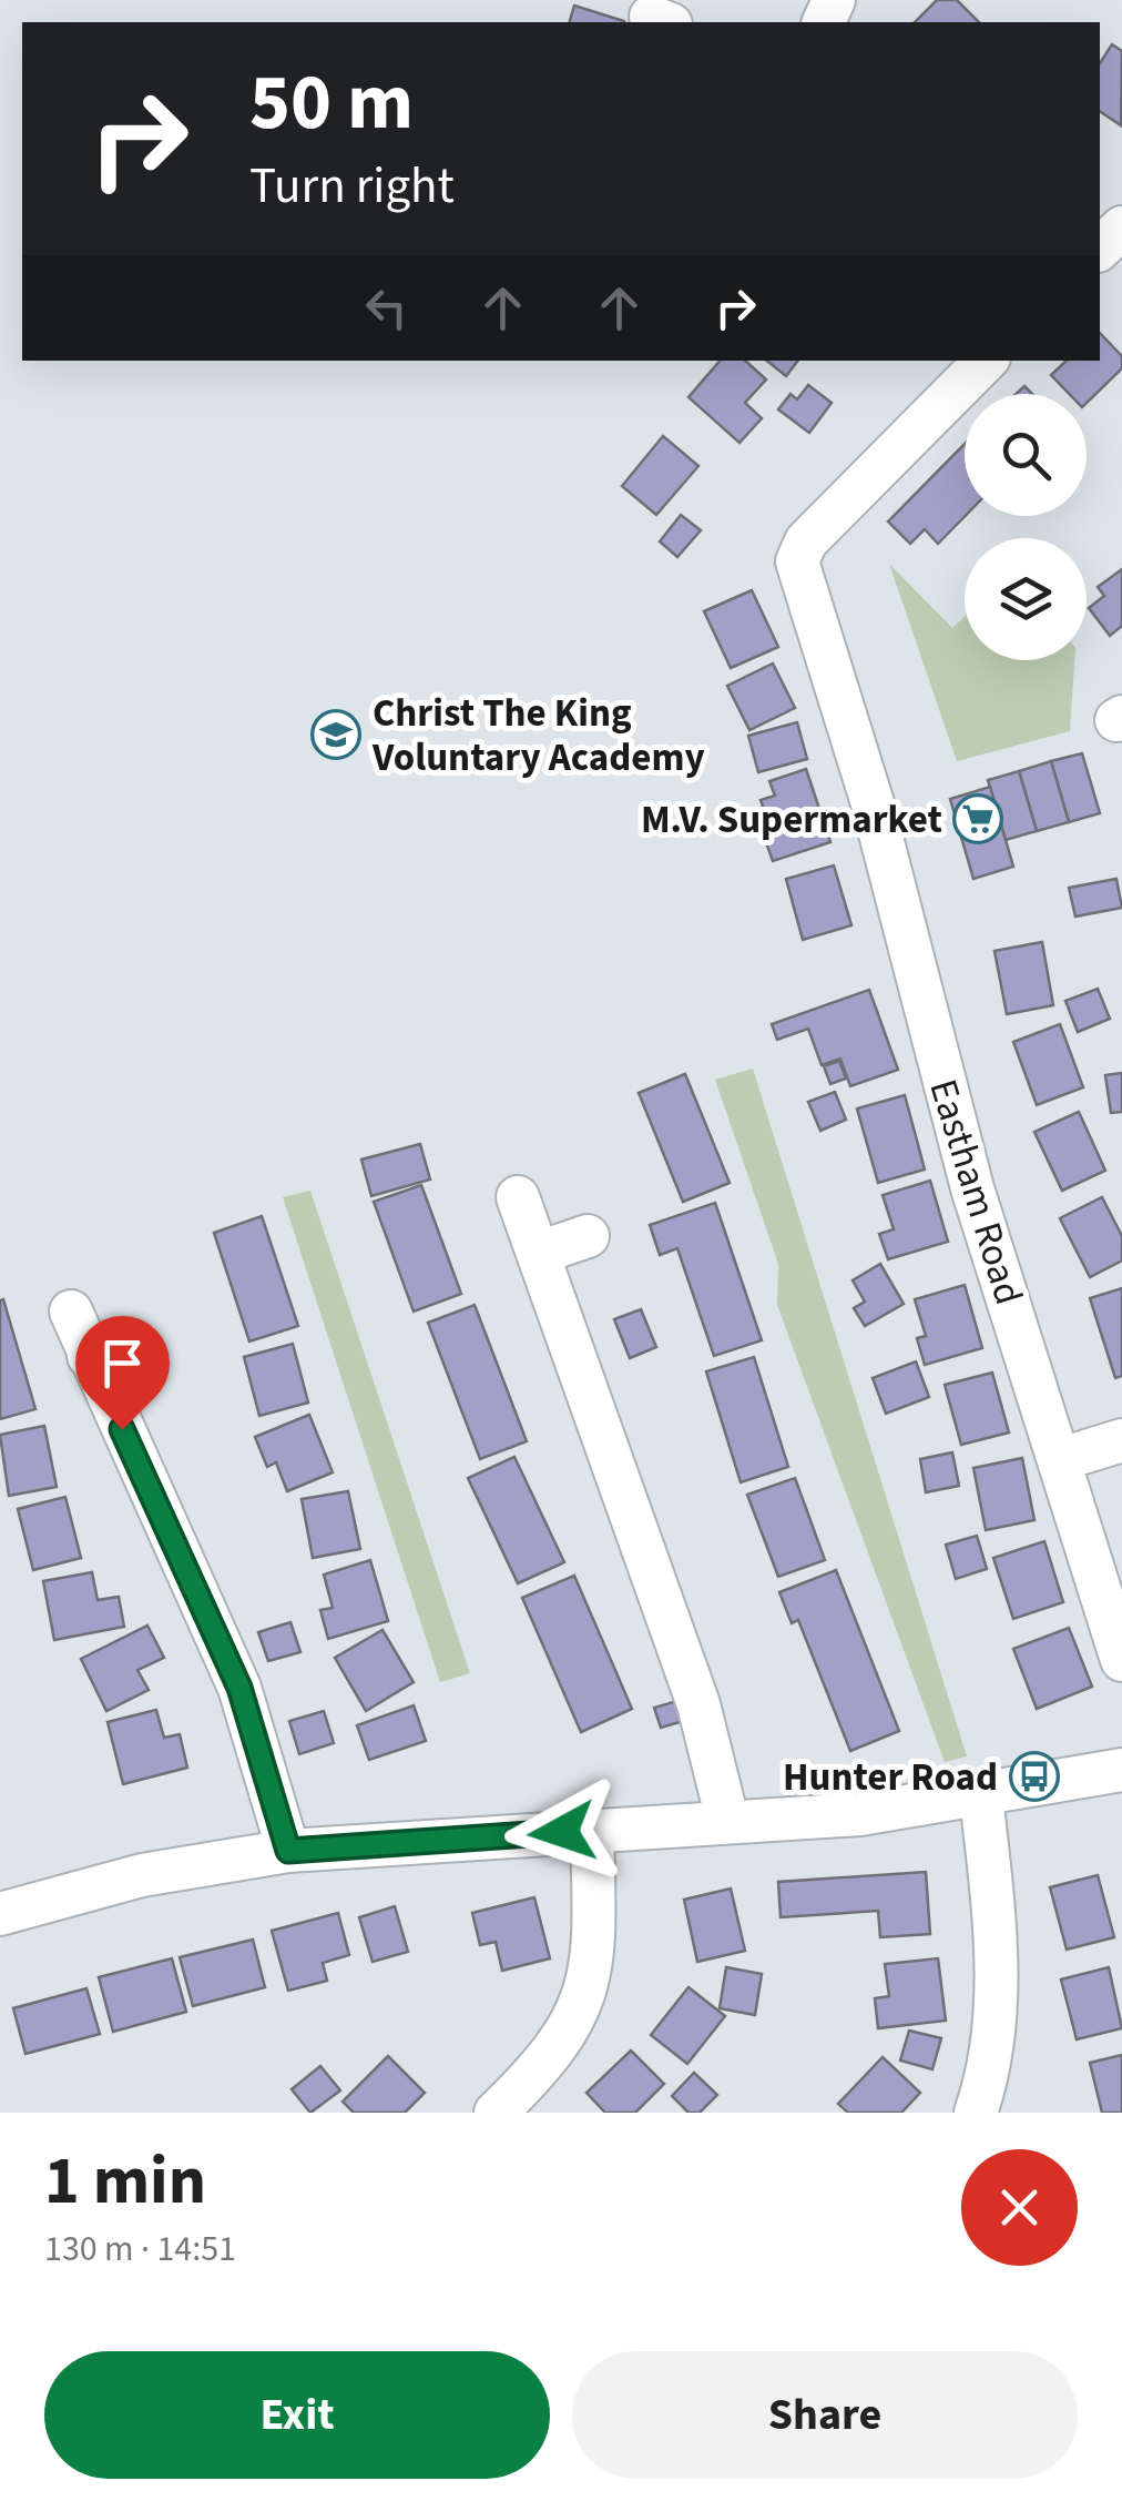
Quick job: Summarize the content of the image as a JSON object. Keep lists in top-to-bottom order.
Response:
{
  "streets": {
    "street": ["Eastham Road"]
  },
  "places": {
    "school or university": ["Christ The King Voluntary Academy"],
    "supermarket": ["M.V. Supermarket"],
    "bus stop": ["Hunter Road"]
  },
  "page": {
    "turn": ["50 m", "Turn right"],
    "heading": ["1 min", "130 m · 14:51"],
    "buttons": ["Exit", "Share"]
  }
}
